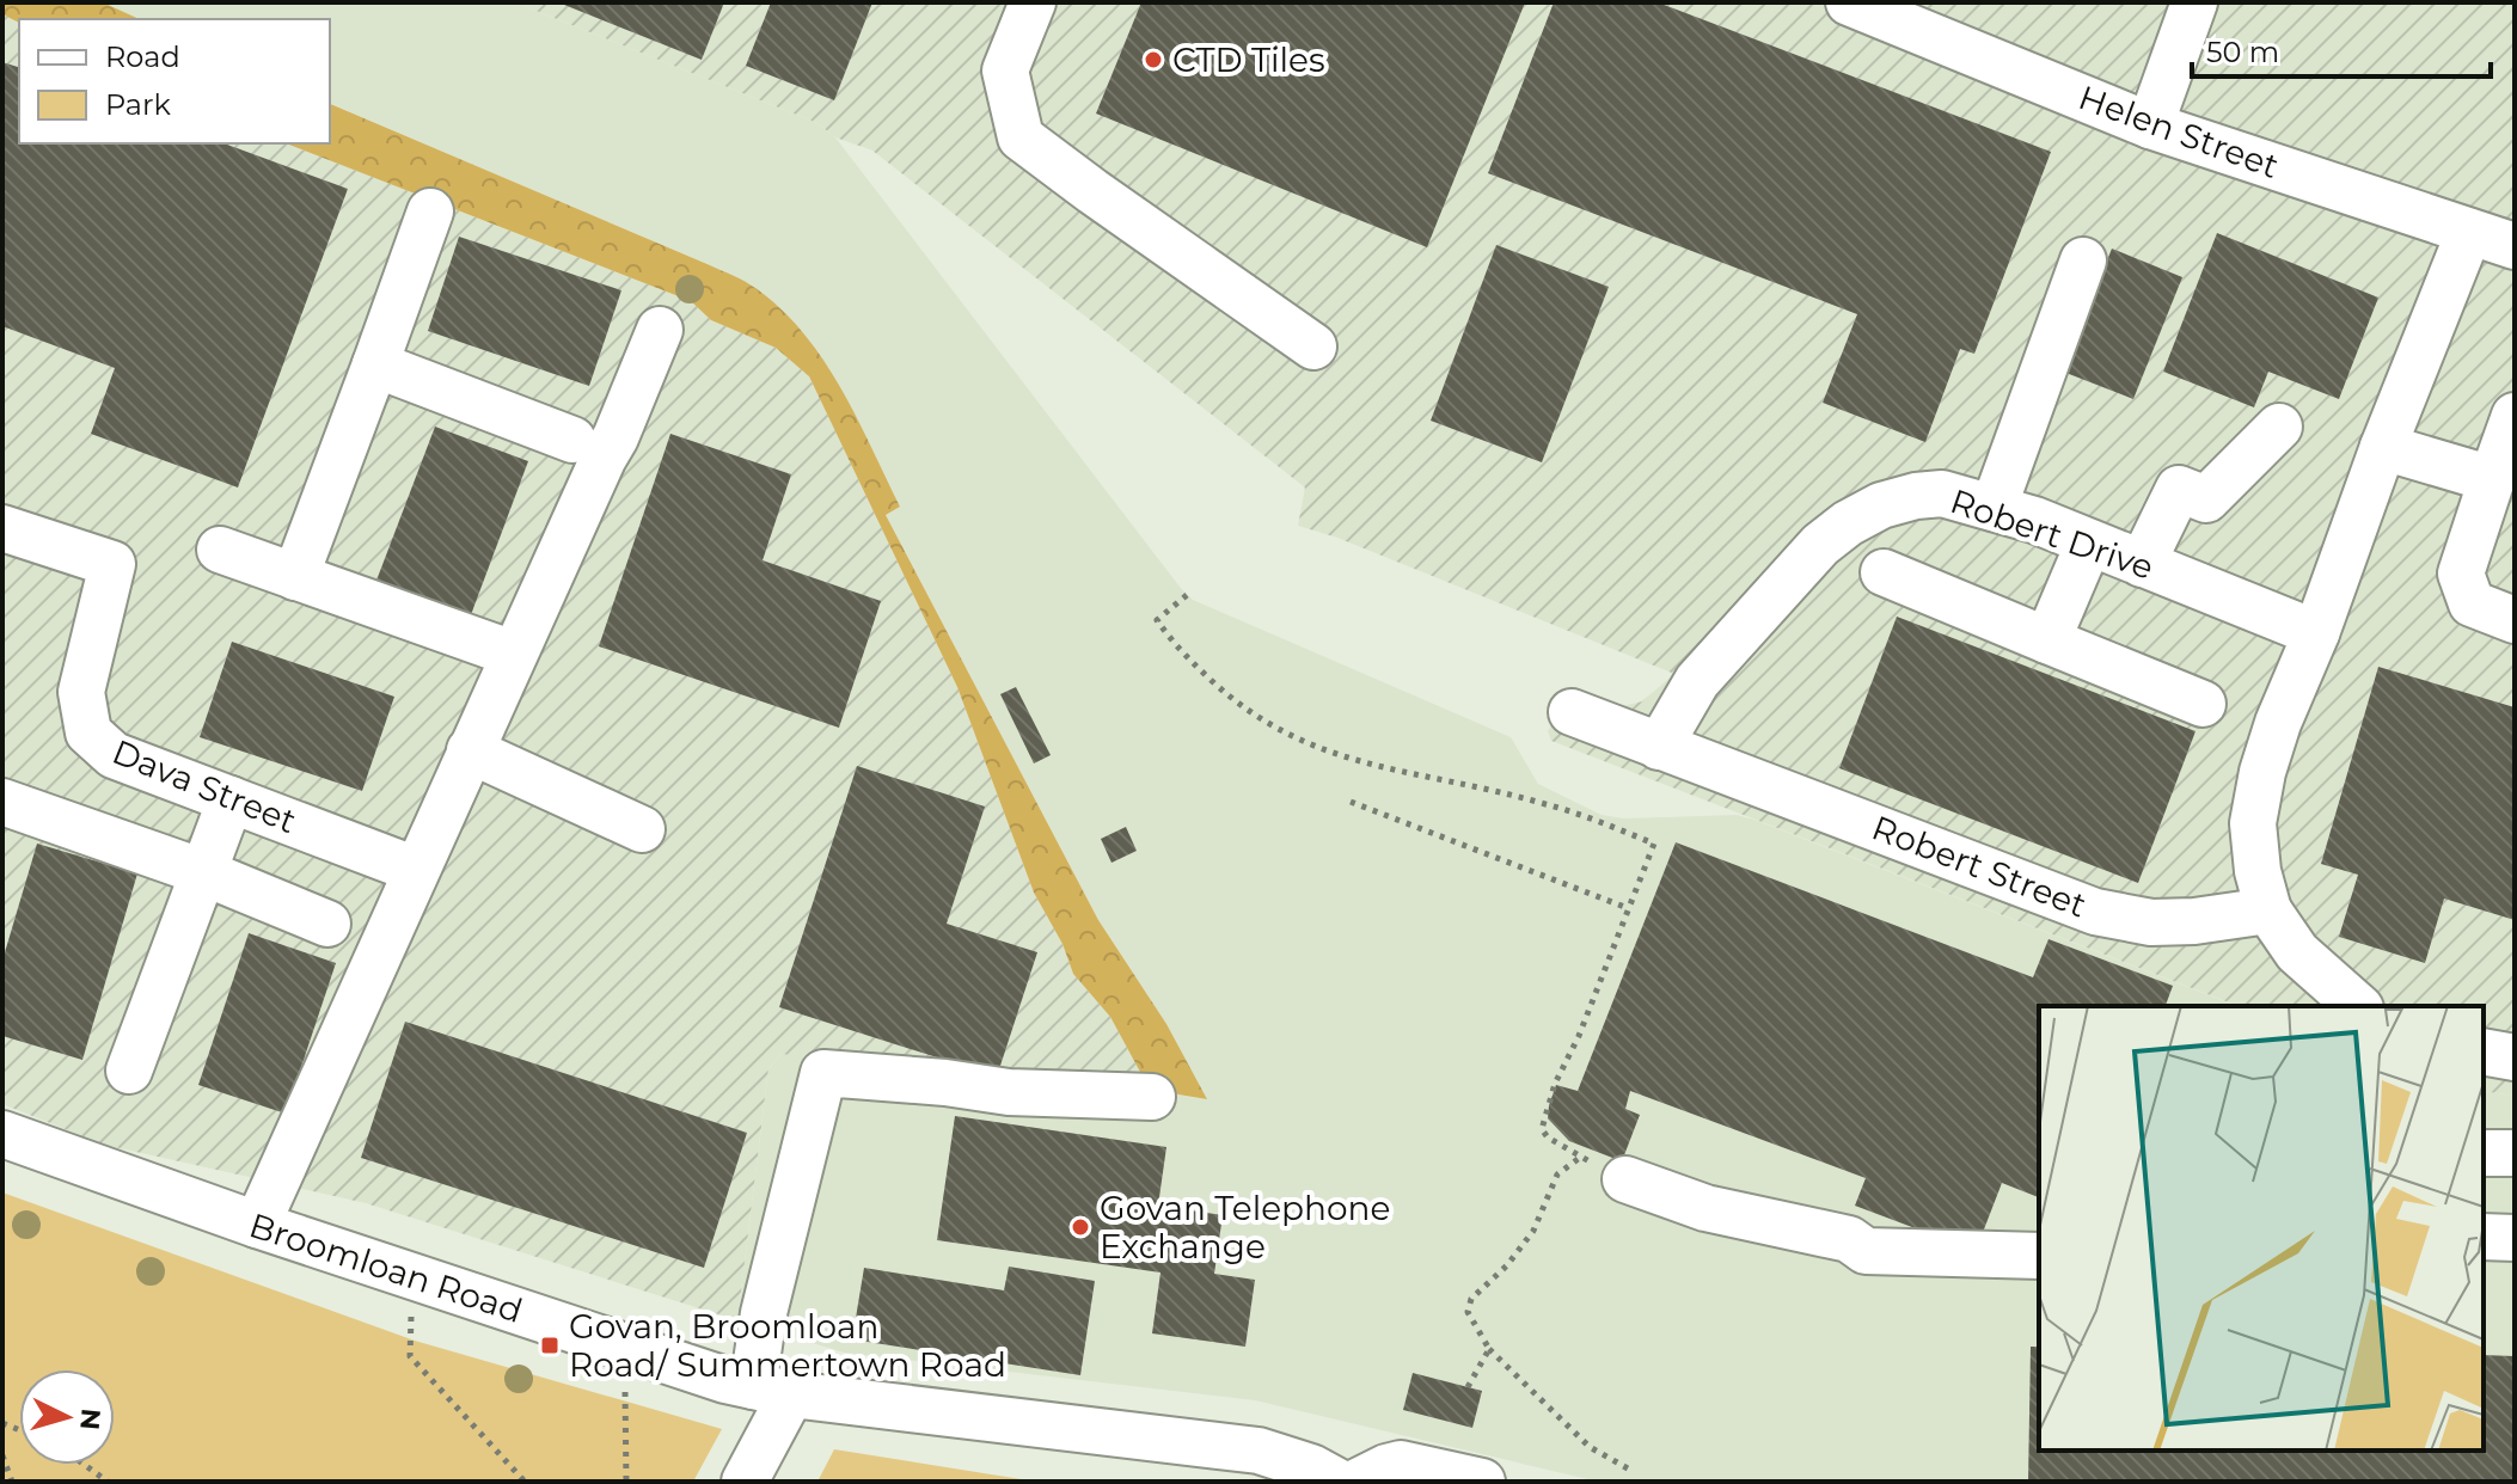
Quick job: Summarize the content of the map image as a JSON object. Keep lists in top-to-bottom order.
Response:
{
  "streets": {
    "street": [
      "Helen Street",
      "Robert Drive",
      "Dava Street",
      "Robert Street",
      "Broomloan Road"
    ]
  },
  "crossings": [
    ["Robert Drive", "Robert Street"]
  ],
  "places": {
    "other": ["CTD Tiles", "Govan Telephone Exchange"],
    "transit": ["Govan, Broomloan Road/ Summertown Road"]
  },
  "legend": ["Road", "Park"],
  "scale_bar": "50 m",
  "north": "right"
}
